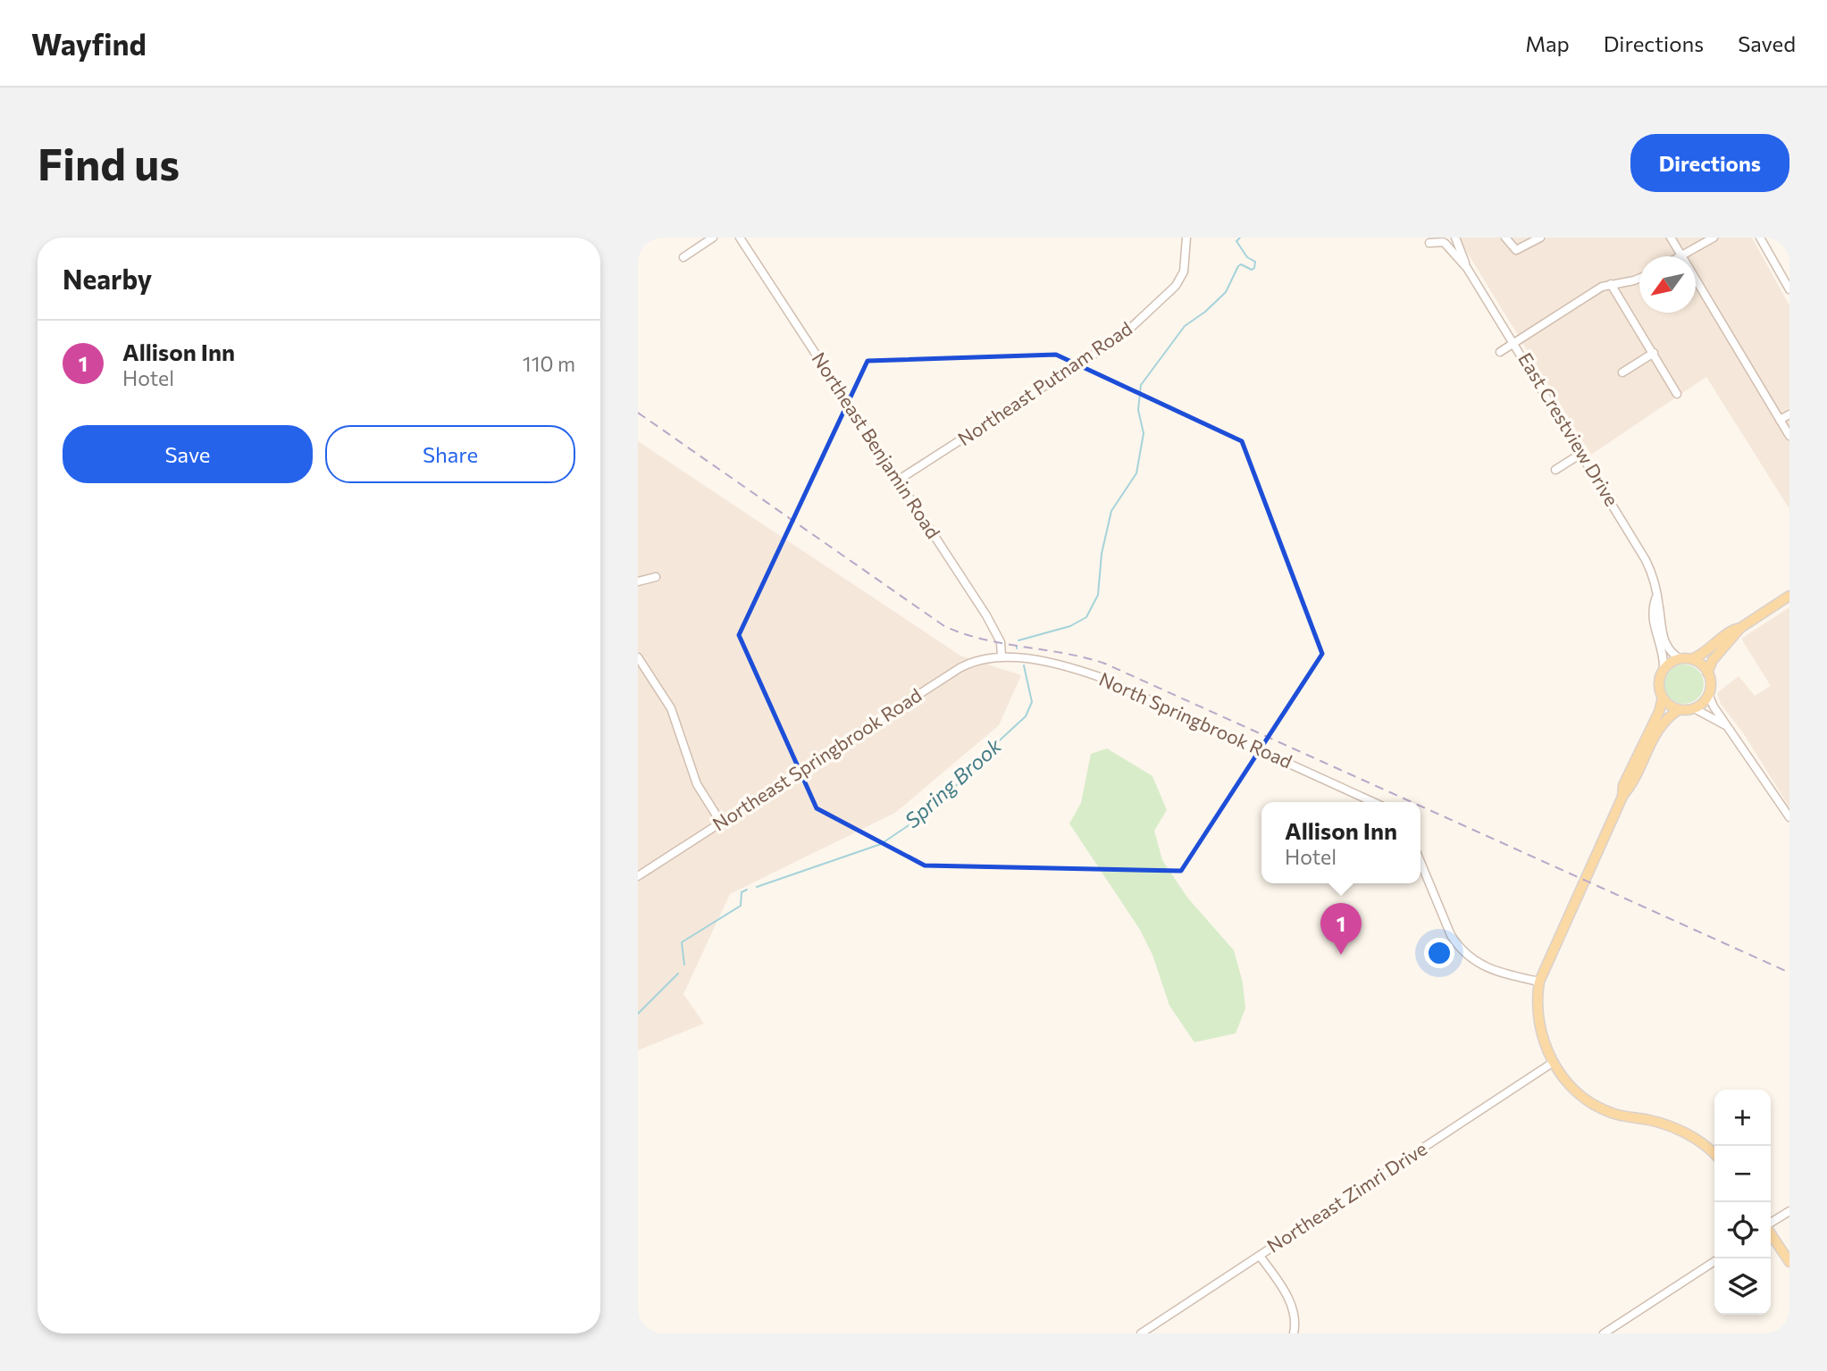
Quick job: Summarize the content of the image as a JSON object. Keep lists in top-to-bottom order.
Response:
{
  "streets": {
    "street": [
      "Northeast Putnam Road",
      "East Crestview Drive",
      "Northeast Benjamin Road",
      "North Springbrook Road",
      "Northeast Springbrook Road",
      "Northeast Zimri Drive"
    ]
  },
  "crossings": [
    ["Northeast Putnam Road", "Northeast Benjamin Road"],
    ["Northeast Benjamin Road", "North Springbrook Road"],
    ["Northeast Benjamin Road", "Northeast Springbrook Road"],
    ["North Springbrook Road", "Northeast Springbrook Road"]
  ],
  "water": ["Spring Brook"],
  "north": "bottom left",
  "page": {
    "header": "Wayfind",
    "nav": ["Map", "Directions", "Saved"],
    "buttons": [
      "Directions",
      ["Save", "Share"]
    ],
    "title": "Find us",
    "heading": "Nearby",
    "list": [
      {
        "mark": "1",
        "name": "Allison Inn",
        "note": "Hotel",
        "value": "110 m"
      }
    ],
    "popup": ["Allison Inn", "Hotel"],
    "pins": "1",
    "map_buttons": ["+", "−"]
  }
}
